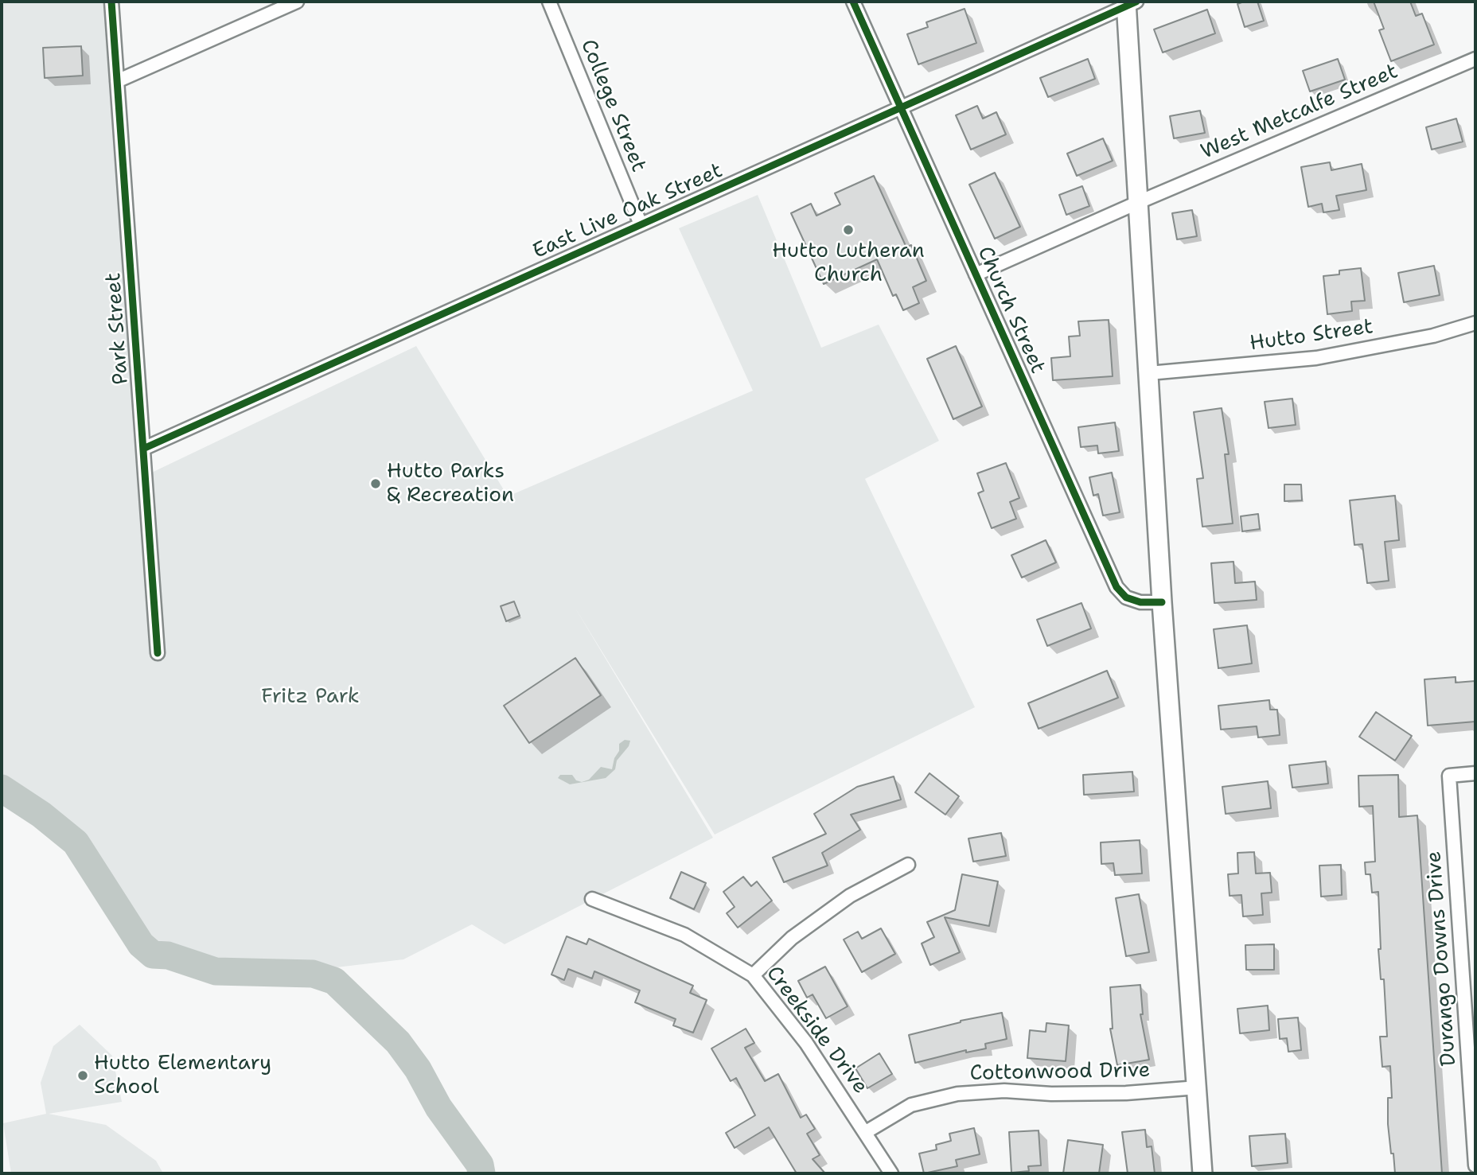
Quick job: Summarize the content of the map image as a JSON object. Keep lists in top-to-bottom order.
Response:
{
  "streets": {
    "street": [
      "College Street",
      "West Metcalfe Street",
      "East Live Oak Street",
      "Church Street",
      "Park Street",
      "Hutto Street",
      "Durango Downs Drive",
      "Creekside Drive",
      "Cottonwood Drive"
    ]
  },
  "crossings": [
    ["College Street", "East Live Oak Street"],
    ["West Metcalfe Street", "Church Street"],
    ["East Live Oak Street", "Church Street"],
    ["East Live Oak Street", "Park Street"],
    ["Creekside Drive", "Cottonwood Drive"]
  ],
  "parks": ["Fritz Park"],
  "places": ["Hutto Lutheran Church", "Hutto Parks & Recreation", "Hutto Elementary School"]
}
